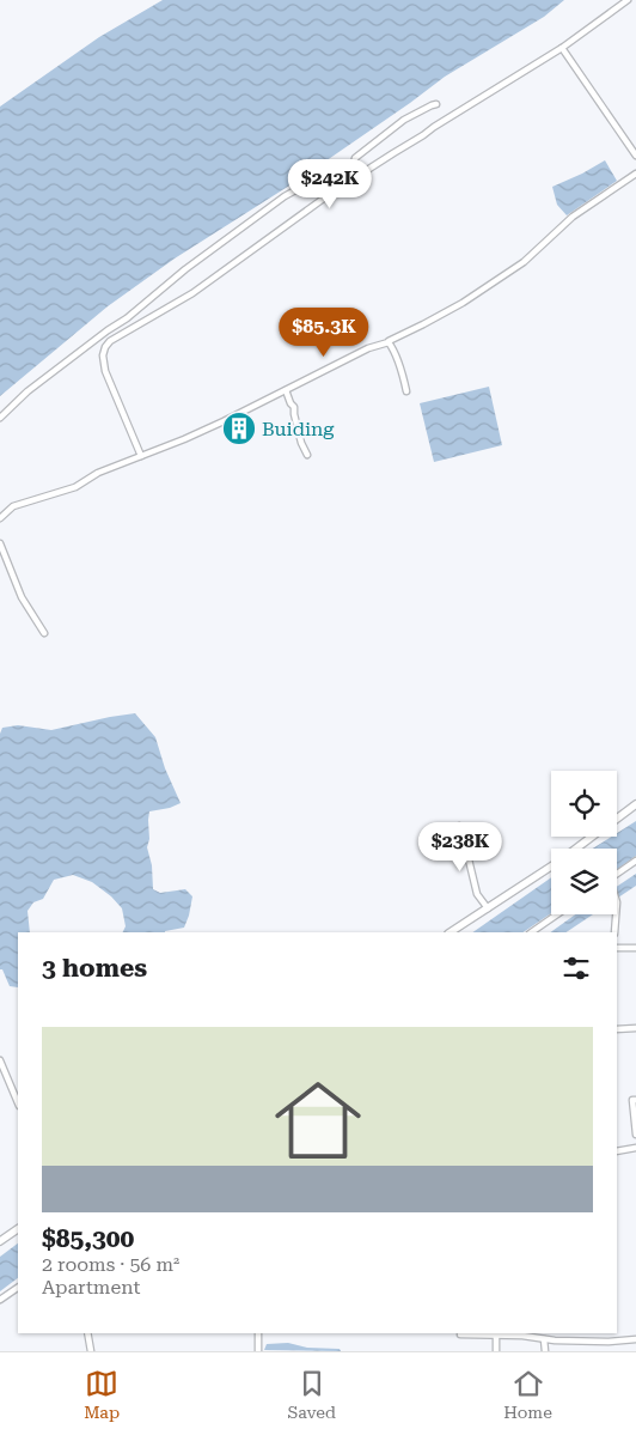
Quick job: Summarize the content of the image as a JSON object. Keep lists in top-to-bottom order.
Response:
{
  "places": {
    "building": ["Buiding"]
  },
  "page": {
    "price": ["$242K", "$85.3K", "$238K"],
    "heading": "3 homes",
    "list": [
      {
        "name": "$85,300",
        "note": "2 rooms · 56 m² · Apartment"
      }
    ],
    "tabs": ["Map", "Saved", "Home"]
  }
}
